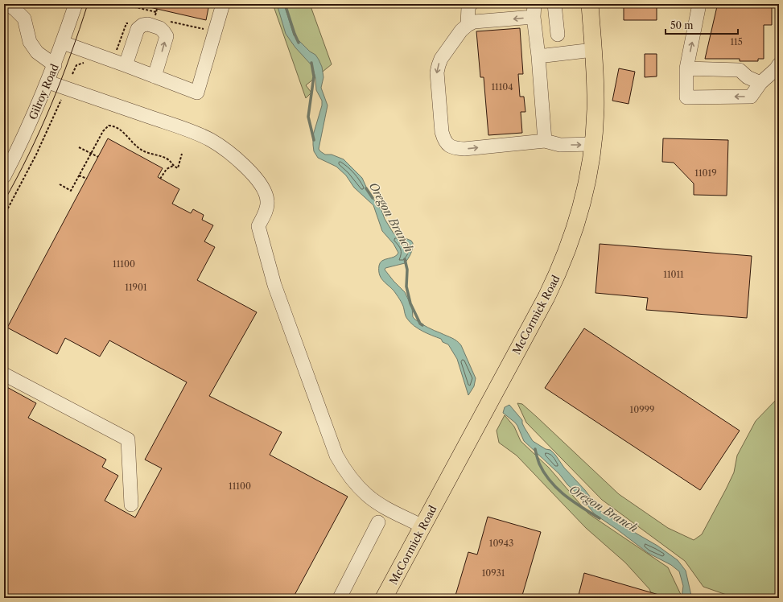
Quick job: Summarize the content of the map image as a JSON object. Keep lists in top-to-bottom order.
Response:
{
  "streets": {
    "main road": ["McCormick Road"],
    "street": ["Gilroy Road"]
  },
  "water": ["Oregon Branch"],
  "house_numbers": [
    "115",
    "11104",
    "11019",
    "11100",
    "11011",
    "11901",
    "10999",
    "11100",
    "10943",
    "10931"
  ],
  "scale_bar": "50 m"
}
